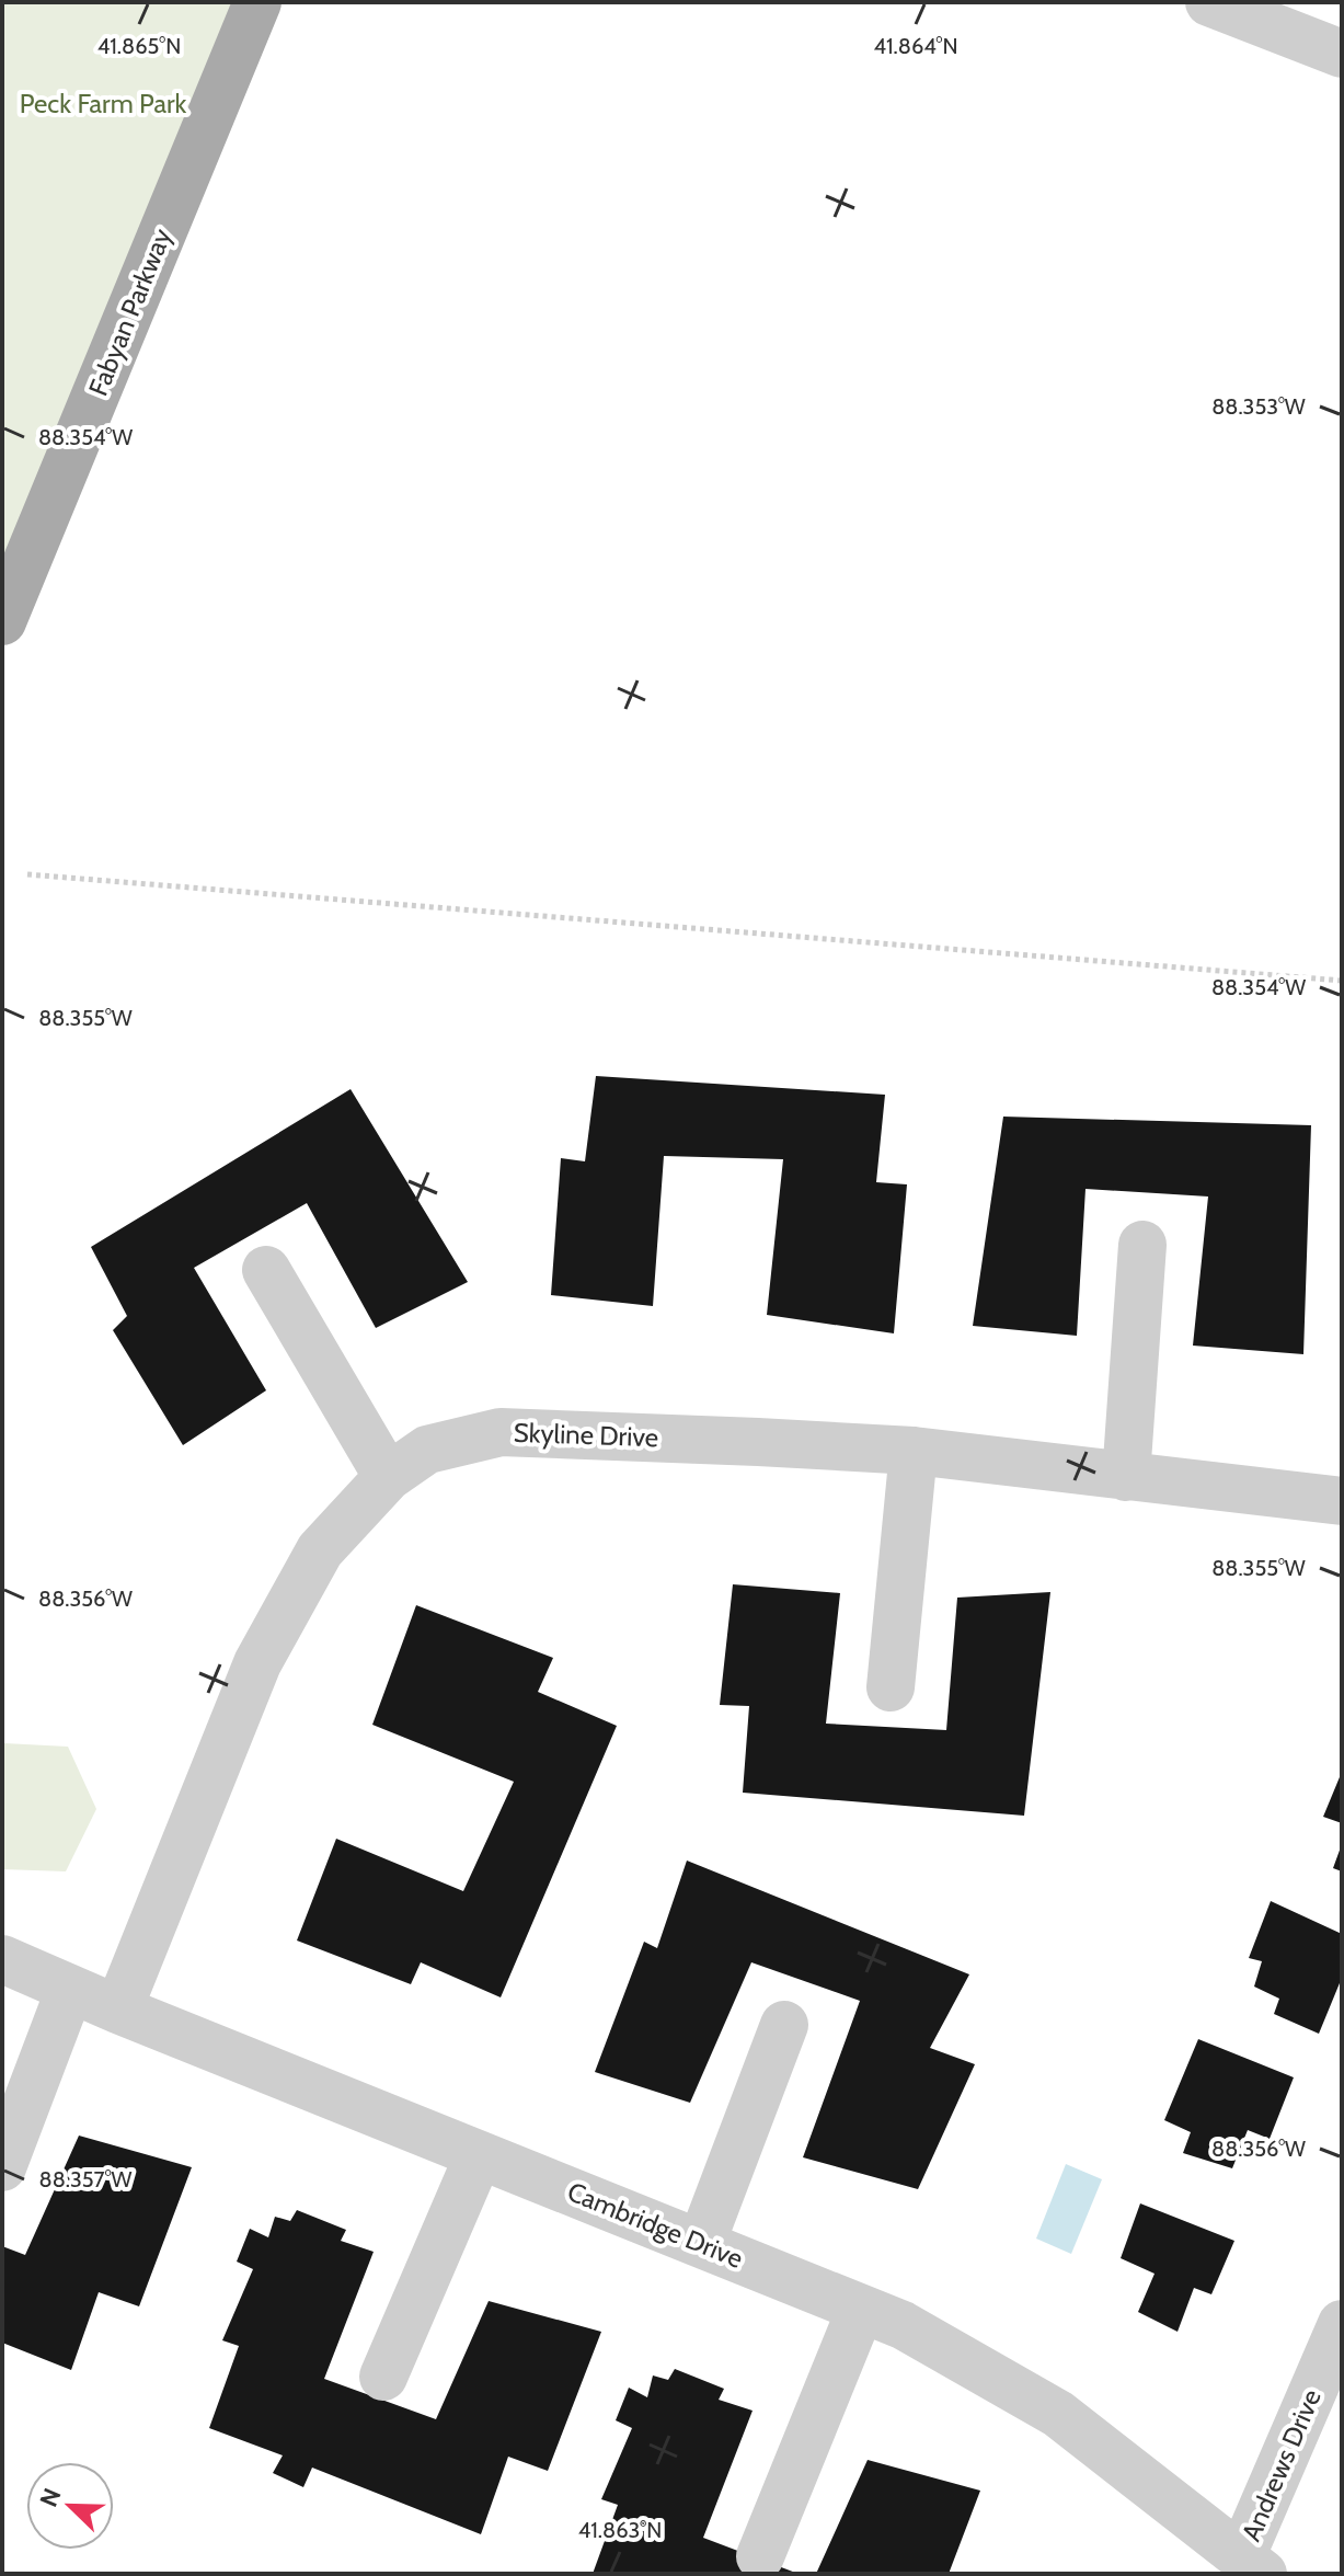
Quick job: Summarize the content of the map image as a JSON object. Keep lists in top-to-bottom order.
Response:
{
  "streets": {
    "main road": ["Fabyan Parkway"],
    "street": ["Skyline Drive", "Cambridge Drive", "Andrews Drive"]
  },
  "crossings": [
    ["Skyline Drive", "Cambridge Drive"],
    ["Cambridge Drive", "Andrews Drive"]
  ],
  "parks": ["Peck Farm Park"],
  "north": "top left",
  "coordinates": [
    "41.865°N",
    "41.864°N",
    "88.353°W",
    "88.354°W",
    "88.355°W",
    "88.356°W",
    "88.357°W",
    "41.863°N"
  ]
}
